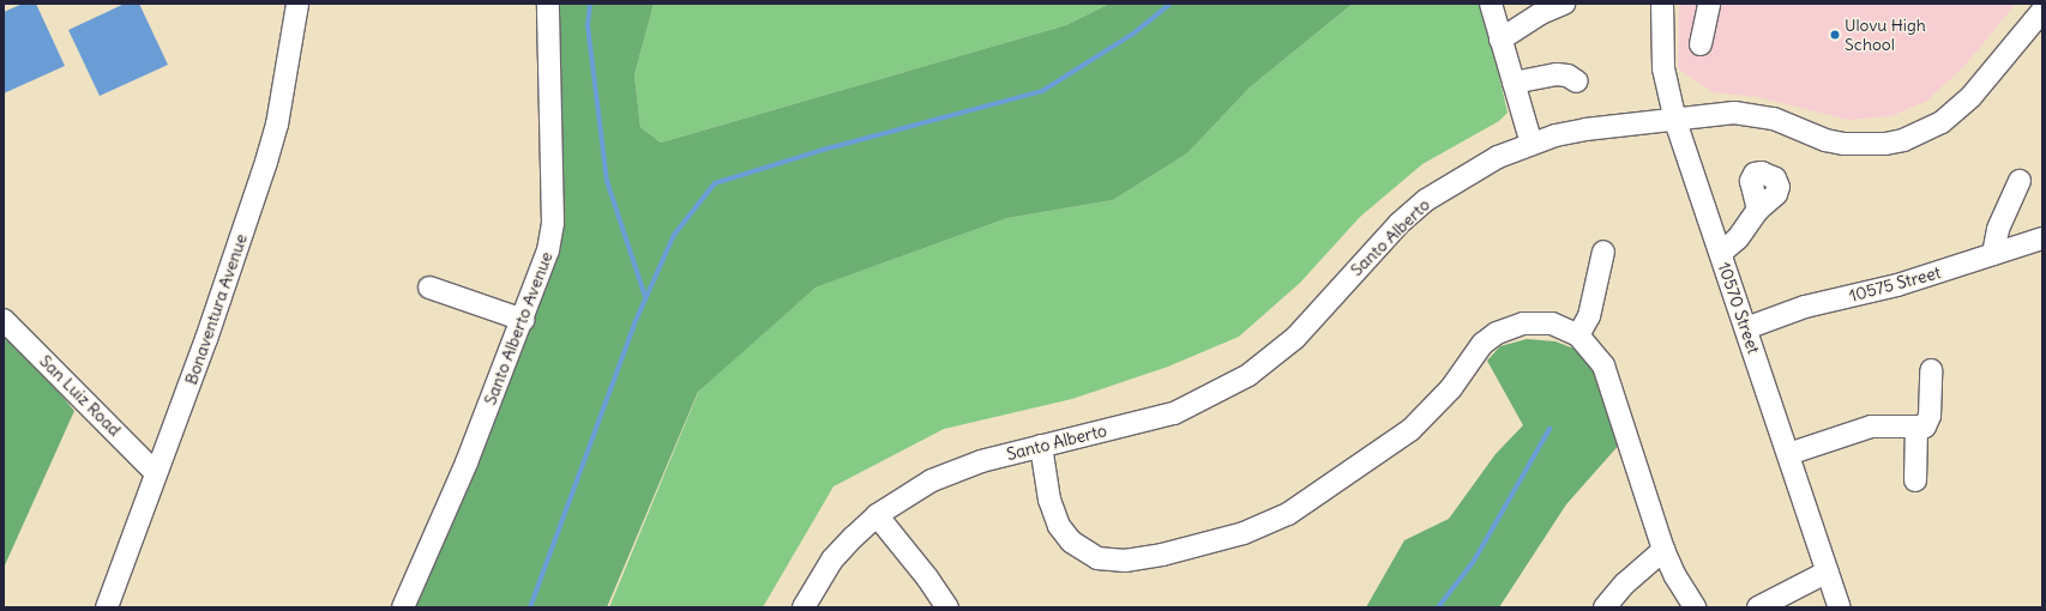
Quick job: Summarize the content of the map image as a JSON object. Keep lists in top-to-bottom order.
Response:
{
  "streets": {
    "street": [
      "Santo Alberto",
      "10575 Street",
      "10570 Street",
      "Bonaventura Avenue",
      "Santo Alberto Avenue",
      "San Luiz Road"
    ]
  },
  "crossings": [
    ["Santo Alberto", "10570 Street"],
    ["10575 Street", "10570 Street"],
    ["Bonaventura Avenue", "San Luiz Road"]
  ],
  "places": ["Ulovu High School"]
}
